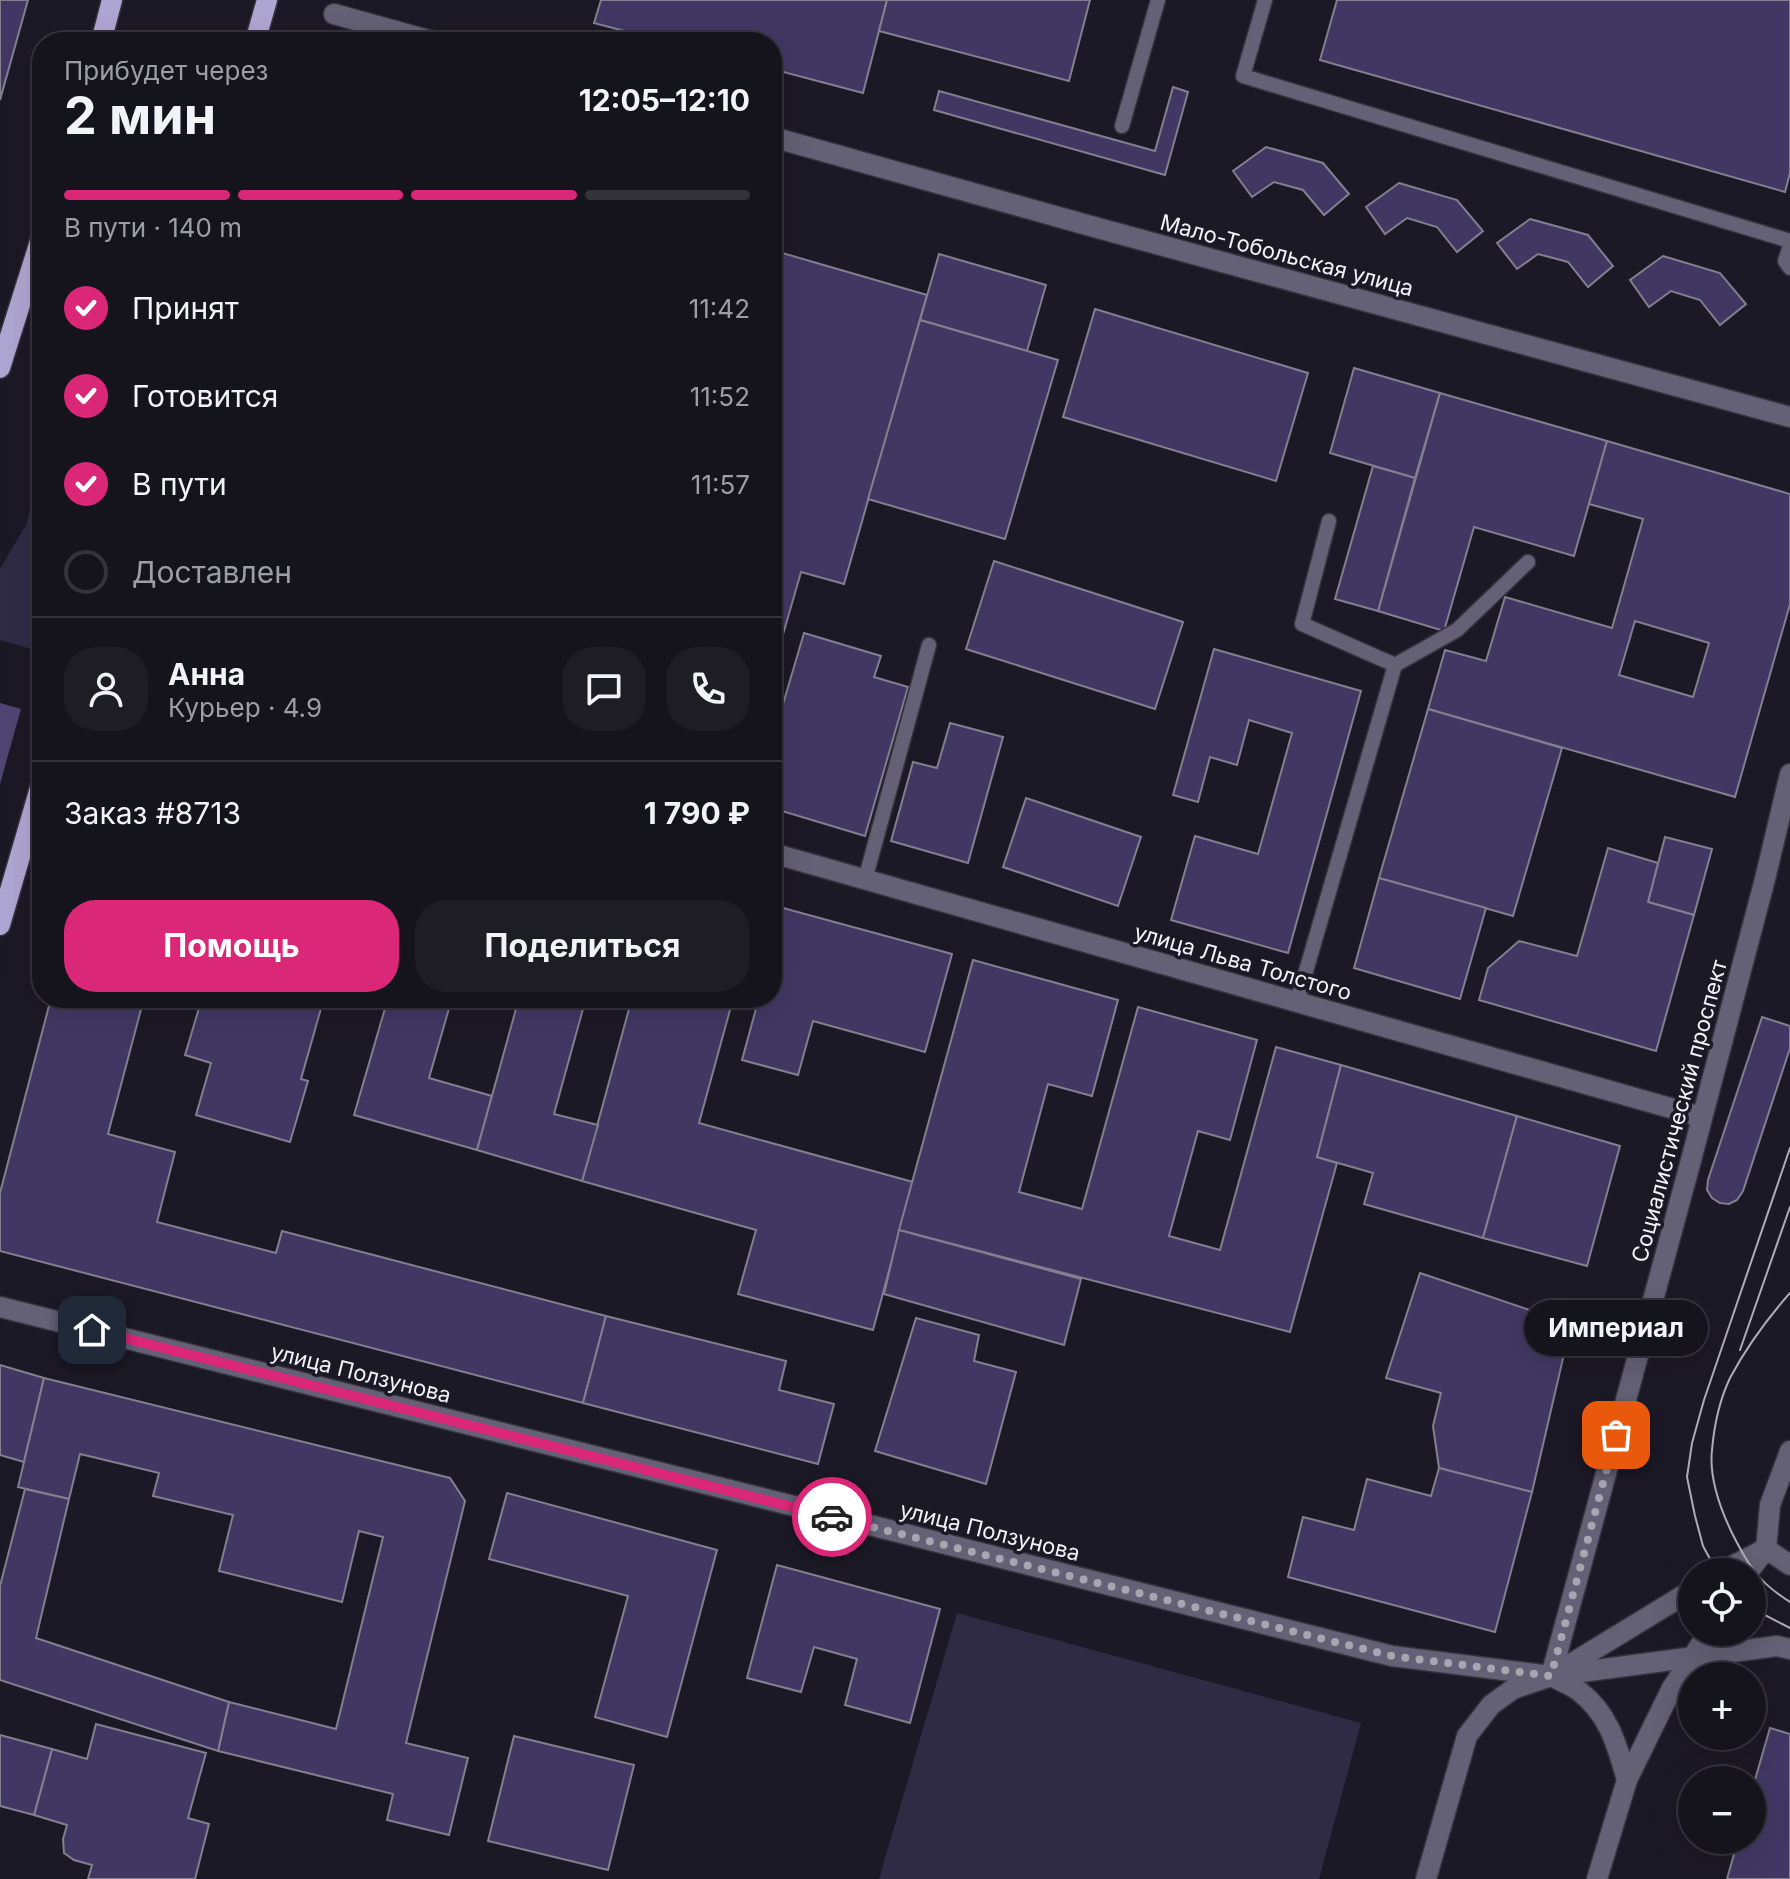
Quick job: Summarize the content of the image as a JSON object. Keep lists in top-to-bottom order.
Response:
{
  "streets": {
    "street": [
      "Мало-Тобольская улица",
      "улица Льва Толстого",
      "Социалистический проспект",
      "улица Ползунова"
    ]
  },
  "crossings": [
    ["улица Льва Толстого", "Социалистический проспект"],
    ["Социалистический проспект", "улица Ползунова"]
  ],
  "places": ["Империал"],
  "page": {
    "heading": ["2 мин", "Прибудет через", "12:05–12:10"],
    "panel": [
      "Анна",
      "Курьер · 4.9",
      "Заказ #8713",
      "1 790 ₽"
    ],
    "bar": "В пути · 140 m",
    "list": [
      ["Принят", "11:42"],
      ["Готовится", "11:52"],
      ["В пути", "11:57"],
      "Доставлен"
    ],
    "buttons": ["Помощь", "Поделиться"],
    "bubble": "Империал",
    "map_buttons": ["+", "−"]
  }
}
